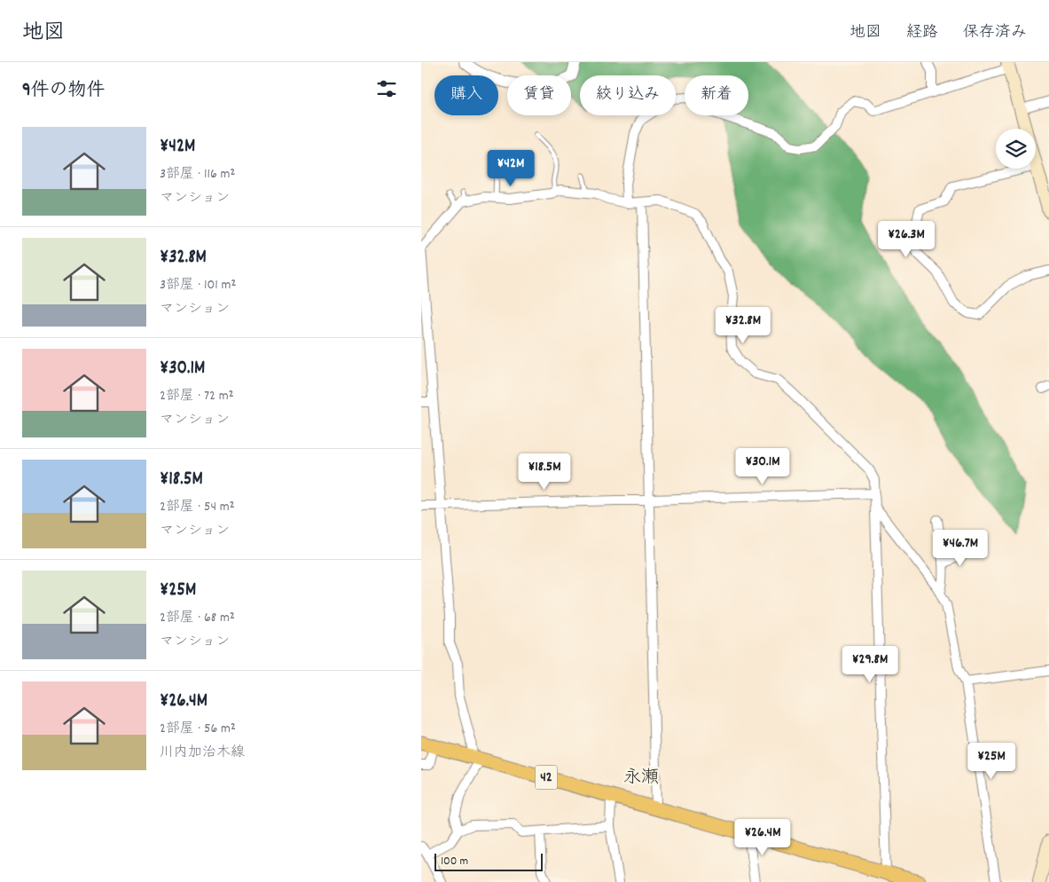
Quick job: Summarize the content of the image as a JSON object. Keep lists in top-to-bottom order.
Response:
{
  "streets": {
    "main road": ["42"]
  },
  "districts": ["永瀬"],
  "scale_bar": "100 m",
  "page": {
    "header": "地図",
    "nav": ["地図", "経路", "保存済み"],
    "heading": "9件の物件",
    "chip": [
      "購入",
      "賃貸",
      "絞り込み",
      "新着"
    ],
    "list": [
      {
        "name": "¥42M",
        "note": "3部屋 · 116 m² · マンション"
      },
      {
        "name": "¥32.8M",
        "note": "3部屋 · 101 m² · マンション"
      },
      {
        "name": "¥30.1M",
        "note": "2部屋 · 72 m² · マンション"
      },
      {
        "name": "¥18.5M",
        "note": "2部屋 · 54 m² · マンション"
      },
      {
        "name": "¥25M",
        "note": "2部屋 · 68 m² · マンション"
      },
      {
        "name": "¥26.4M",
        "note": "2部屋 · 56 m² · 川内加治木線"
      }
    ],
    "price": [
      "¥42M",
      "¥26.3M",
      "¥32.8M",
      "¥30.1M",
      "¥18.5M",
      "¥46.7M",
      "¥29.8M",
      "¥25M",
      "¥26.4M"
    ],
    "scale": "100 m"
  }
}
